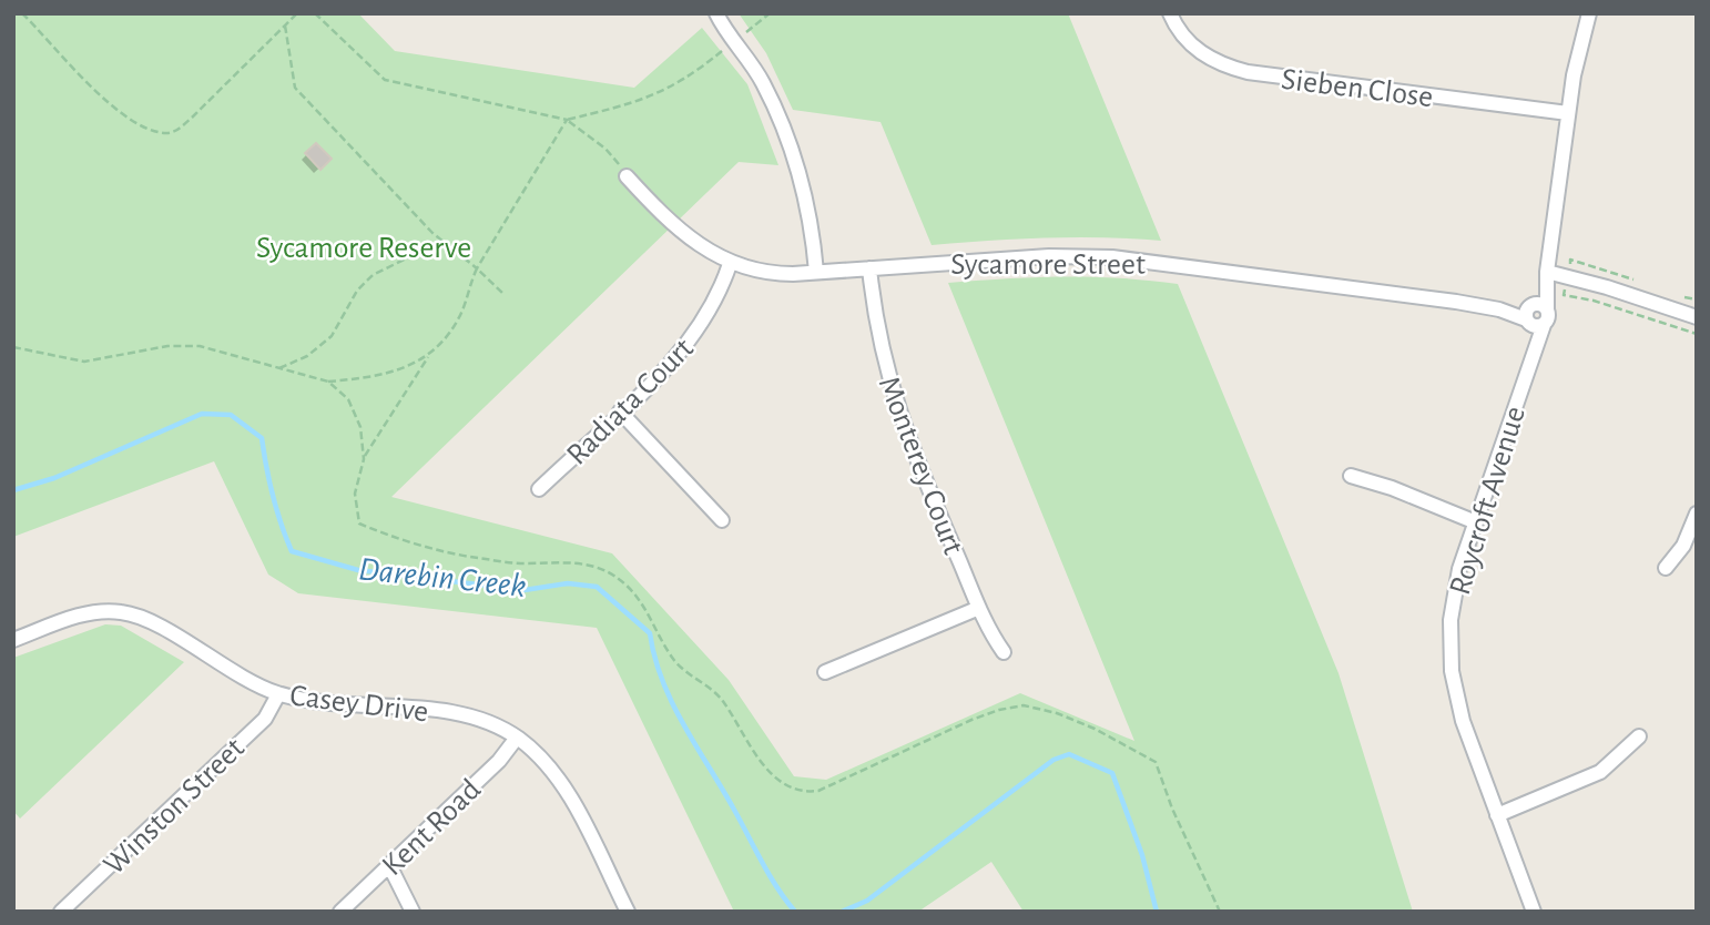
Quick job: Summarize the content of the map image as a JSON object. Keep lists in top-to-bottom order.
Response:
{
  "streets": {
    "street": [
      "Sieben Close",
      "Sycamore Street",
      "Radiata Court",
      "Monterey Court",
      "Roycroft Avenue",
      "Casey Drive",
      "Winston Street",
      "Kent Road"
    ]
  },
  "crossings": [
    ["Sycamore Street", "Radiata Court"],
    ["Sycamore Street", "Monterey Court"],
    ["Sycamore Street", "Roycroft Avenue"],
    ["Casey Drive", "Winston Street"],
    ["Casey Drive", "Kent Road"]
  ],
  "water": ["Darebin Creek"],
  "parks": ["Sycamore Reserve"]
}
